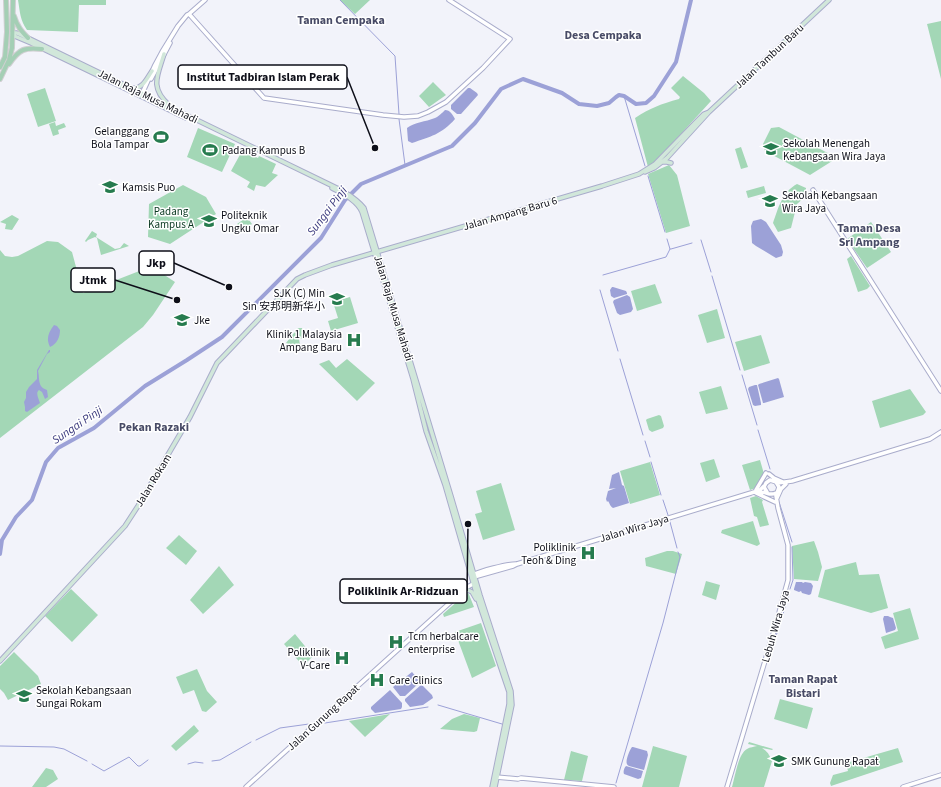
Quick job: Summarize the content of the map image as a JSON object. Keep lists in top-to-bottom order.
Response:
{
  "streets": {
    "main road": [
      "Jalan Tambun Baru",
      "Jalan Raja Musa Mahadi",
      "Jalan Ampang Baru 6",
      "Jalan Rokam"
    ],
    "street": ["Jalan Wira Jaya", "Lebuh Wira Jaya", "Jalan Gunung Rapat"]
  },
  "crossings": [
    ["Jalan Tambun Baru", "Jalan Ampang Baru 6"],
    ["Jalan Raja Musa Mahadi", "Jalan Ampang Baru 6"],
    ["Jalan Raja Musa Mahadi", "Jalan Wira Jaya"],
    ["Jalan Raja Musa Mahadi", "Jalan Gunung Rapat"],
    ["Jalan Ampang Baru 6", "Jalan Rokam"],
    ["Jalan Wira Jaya", "Lebuh Wira Jaya"]
  ],
  "districts": [
    "Taman Cempaka",
    "Desa Cempaka",
    "Taman Desa Sri Ampang",
    "Pekan Razaki",
    "Taman Rapat Bistari"
  ],
  "water": ["Sungai Pinji"],
  "parks": ["Padang Kampus A"],
  "places": {
    "sports": ["Gelanggang Bola Tampar", "Padang Kampus B"],
    "other": [
      "Institut Tadbiran Islam Perak",
      "Jkp",
      "Jtmk",
      "Poliklinik Ar-Ridzuan"
    ],
    "school or university": [
      "Sekolah Menengah Kebangsaan Wira Jaya",
      "Kamsis Puo",
      "Sekolah Kebangsaan Wira Jaya",
      "Politeknik Ungku Omar",
      "SJK (C) Min Sin 安邦明新华小",
      "Jke",
      "Sekolah Kebangsaan Sungai Rokam",
      "SMK Gunung Rapat"
    ],
    "hospital": [
      "Klinik 1 Malaysia Ampang Baru",
      "Poliklinik Teoh & Ding",
      "Tcm herbalcare enterprise",
      "Poliklinik V-Care",
      "Care Clinics"
    ]
  }
}
